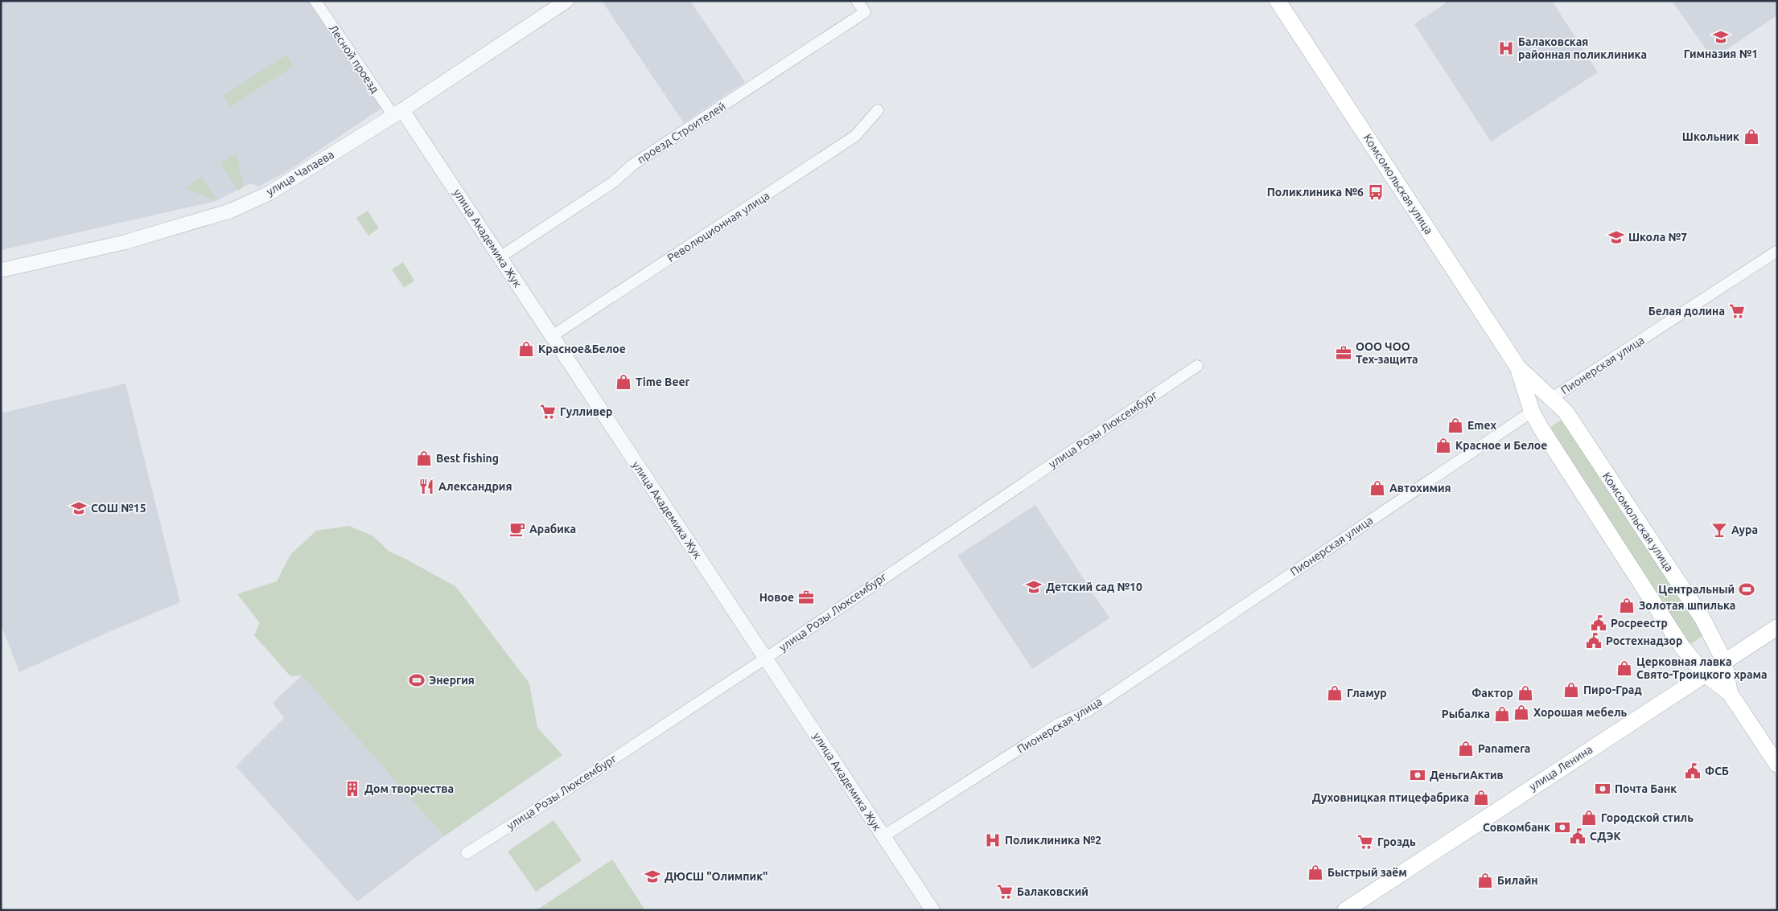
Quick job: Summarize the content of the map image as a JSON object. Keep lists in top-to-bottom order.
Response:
{
  "streets": {
    "main road": ["Комсомольская улица", "Пионерская улица", "улица Ленина"],
    "street": [
      "Лесной проезд",
      "проезд Строителей",
      "улица Чапаева",
      "Революционная улица",
      "улица Академика Жук",
      "улица Розы Люксембург"
    ]
  },
  "crossings": [
    ["Лесной проезд", "улица Чапаева"],
    ["Лесной проезд", "улица Академика Жук"],
    ["проезд Строителей", "улица Академика Жук"],
    ["улица Чапаева", "улица Академика Жук"],
    ["Комсомольская улица", "Пионерская улица"],
    ["Комсомольская улица", "улица Ленина"],
    ["Революционная улица", "улица Академика Жук"],
    ["улица Академика Жук", "Пионерская улица"],
    ["улица Академика Жук", "улица Розы Люксембург"]
  ],
  "places": {
    "school or university": [
      "Гимназия №1",
      "Школа №7",
      "СОШ №15",
      "Детский сад №10",
      "ДЮСШ \"Олимпик\""
    ],
    "hospital": ["Балаковская районная поликлиника", "Поликлиника №2"],
    "shop": [
      "Школьник",
      "Красное&Белое",
      "Time Beer",
      "Emex",
      "Красное и Белое",
      "Best fishing",
      "Автохимия",
      "Золотая шпилька",
      "Церковная лавка Свято-Троицкого храма",
      "Пиро-Град",
      "Гламур",
      "Фактор",
      "Хорошая мебель",
      "Рыбалка",
      "Panamera",
      "Духовницкая птицефабрика",
      "Городской стиль",
      "Быстрый заём",
      "Билайн"
    ],
    "bus stop": ["Поликлиника №6"],
    "supermarket": [
      "Белая долина",
      "Гулливер",
      "Гроздь",
      "Балаковский"
    ],
    "office": ["ООО ЧОО Тех-защита", "Новое"],
    "restaurant": ["Александрия"],
    "cafe": ["Арабика"],
    "bar": ["Аура"],
    "sports": ["Центральный", "Энергия"],
    "public building": [
      "Росреестр",
      "Ростехнадзор",
      "ФСБ",
      "СДЭК"
    ],
    "bank": ["ДеньгиАктив", "Почта Банк", "Совкомбанк"],
    "building": ["Дом творчества"]
  }
}
